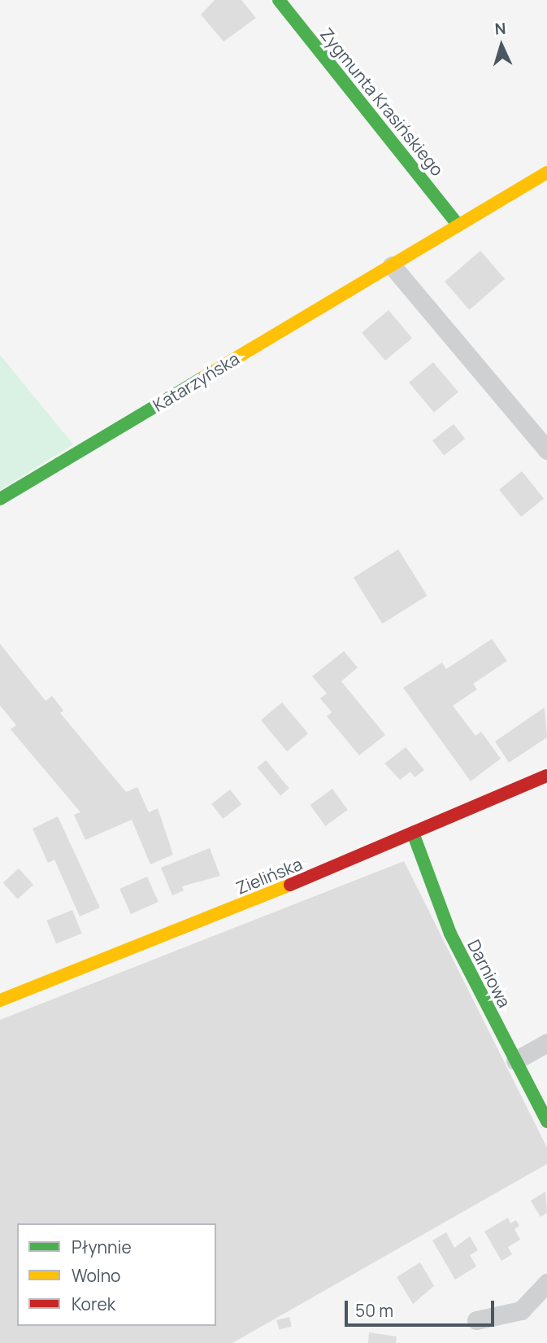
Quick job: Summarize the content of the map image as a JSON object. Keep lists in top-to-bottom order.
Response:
{
  "streets": {
    "street": [
      "Zygmunta Krasińskiego",
      "Katarzyńska",
      "Zielińska",
      "Darniowa"
    ]
  },
  "crossings": [
    ["Zygmunta Krasińskiego", "Katarzyńska"],
    ["Zielińska", "Darniowa"]
  ],
  "legend": ["Płynnie", "Wolno", "Korek"],
  "scale_bar": "50 m",
  "north": "top"
}
